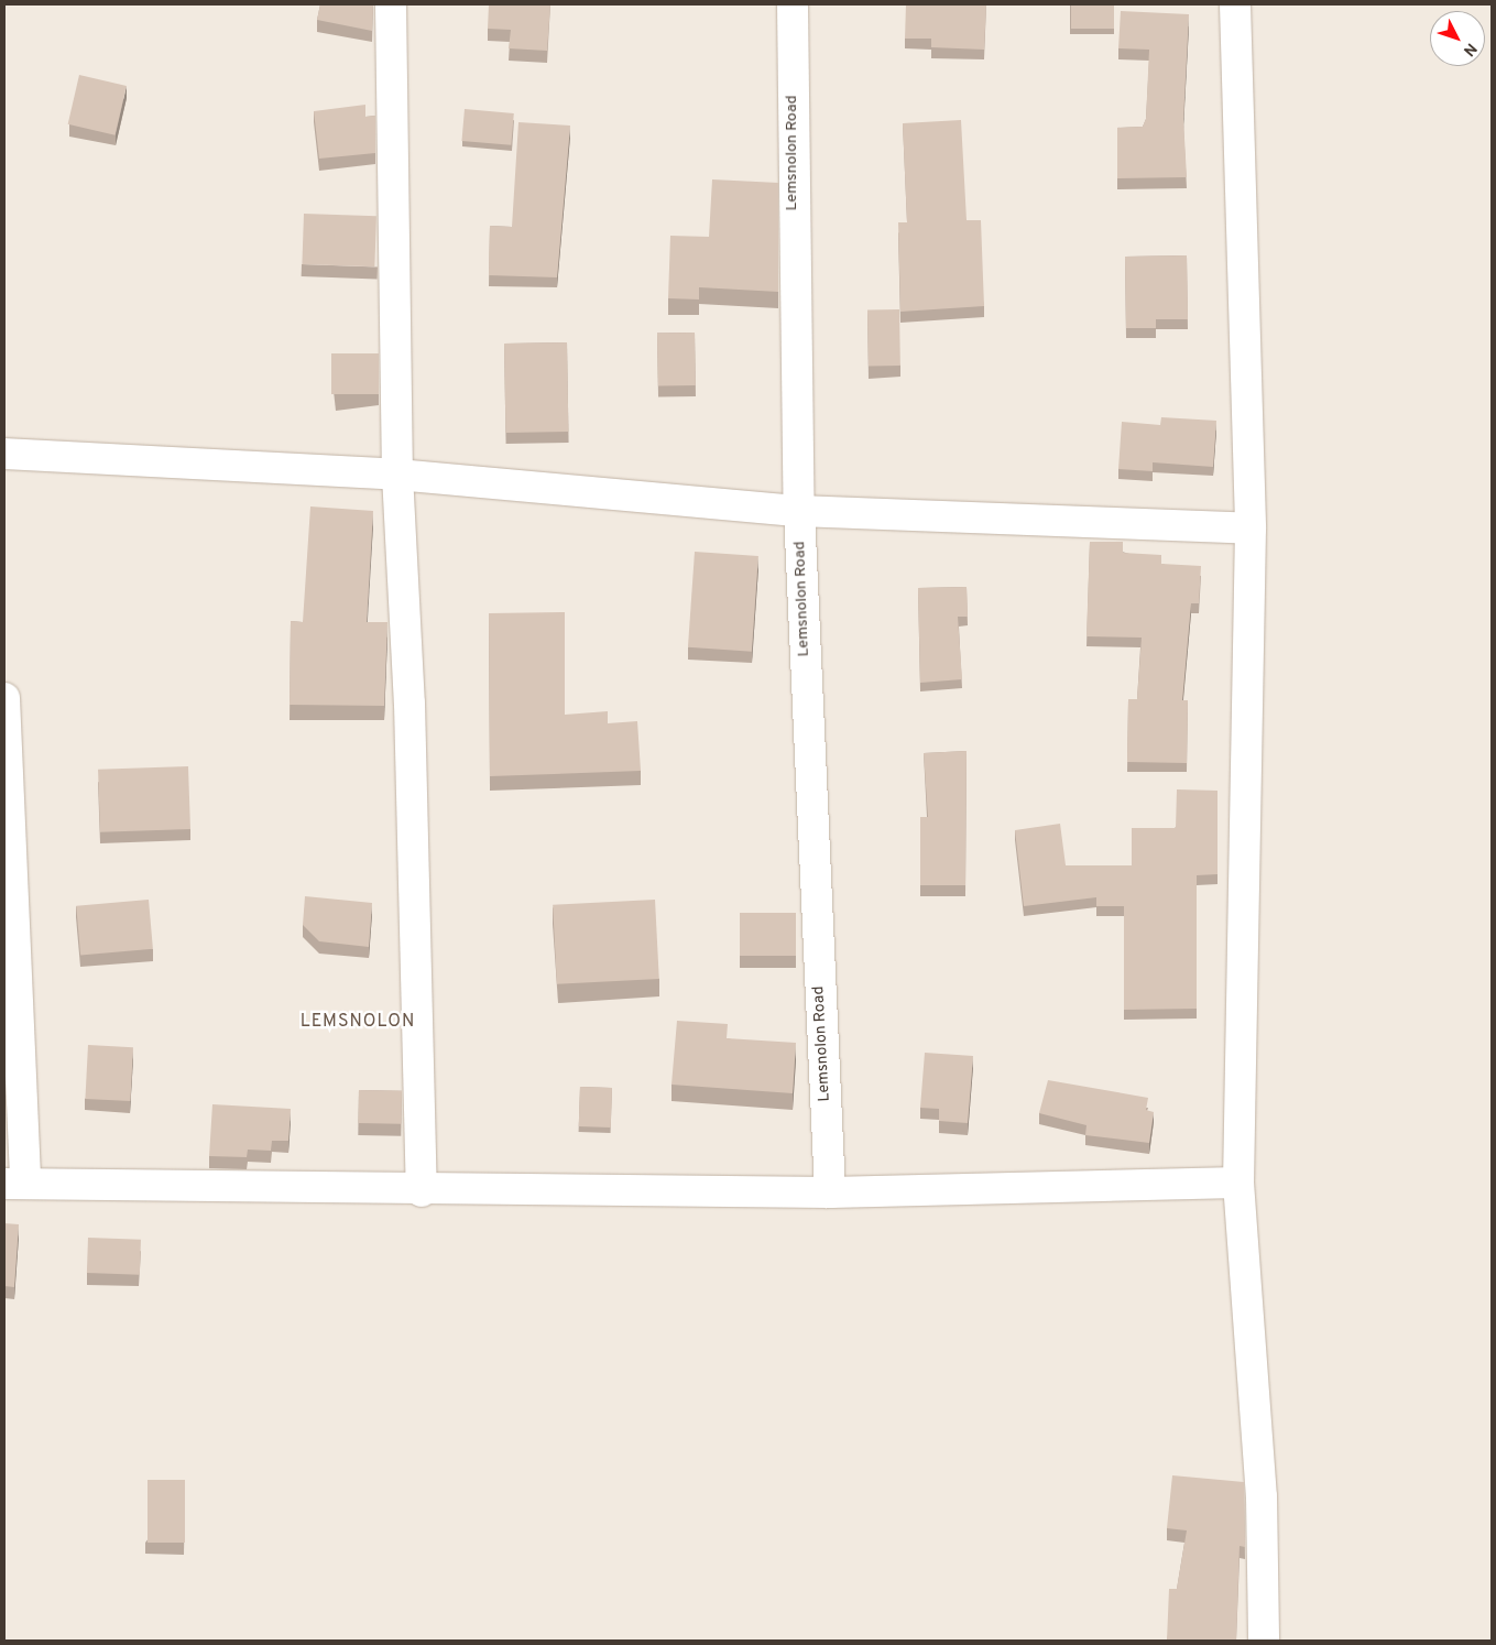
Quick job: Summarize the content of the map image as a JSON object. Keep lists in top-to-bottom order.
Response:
{
  "streets": {
    "street": ["Lemsnolon Road"]
  },
  "districts": ["LEMSNOLON"],
  "north": "bottom right"
}
